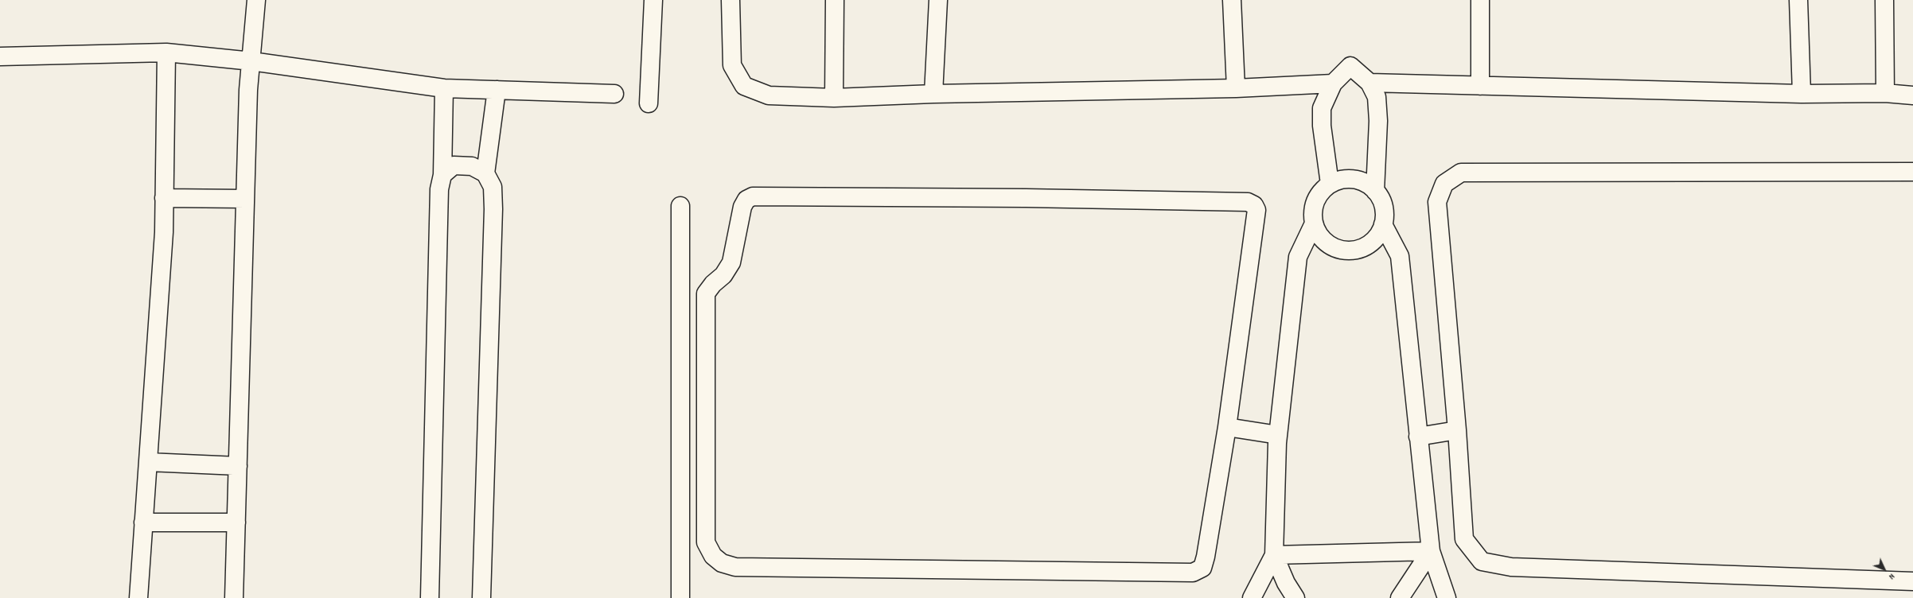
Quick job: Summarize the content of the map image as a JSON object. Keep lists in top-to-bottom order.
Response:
{
  "north": "bottom right"
}
